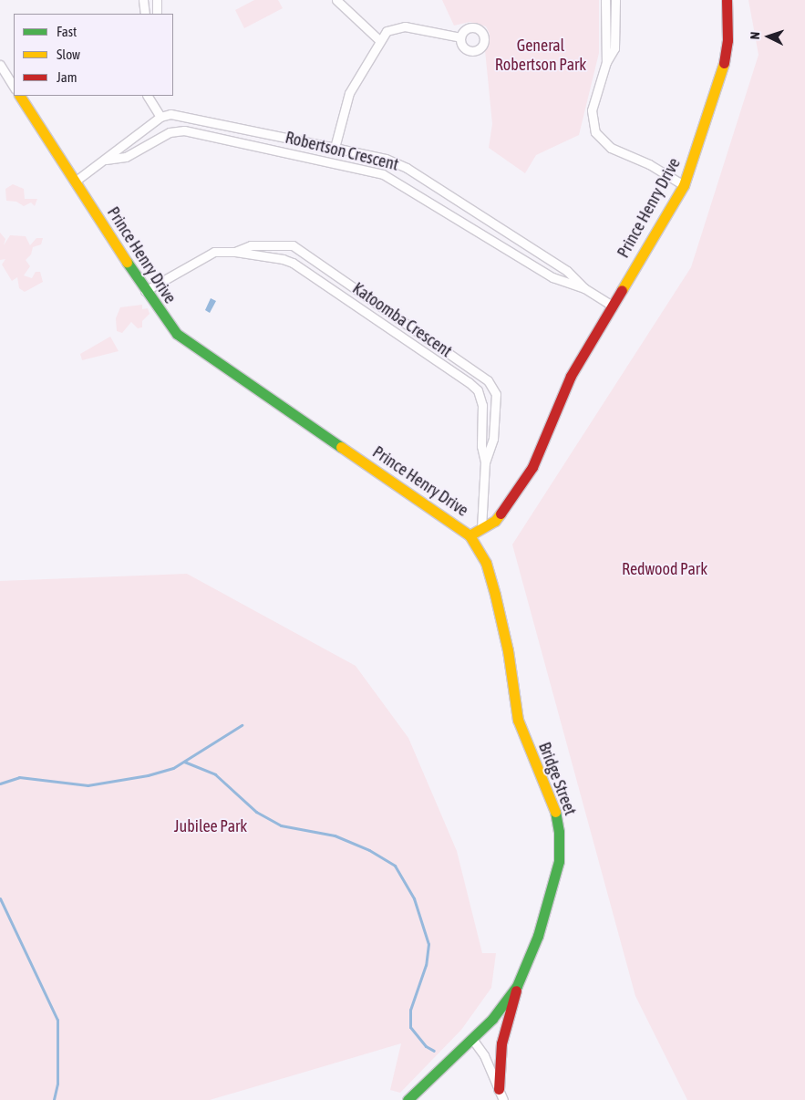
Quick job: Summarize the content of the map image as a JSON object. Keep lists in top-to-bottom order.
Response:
{
  "streets": {
    "street": [
      "Robertson Crescent",
      "Prince Henry Drive",
      "Katoomba Crescent",
      "Bridge Street"
    ]
  },
  "crossings": [
    ["Robertson Crescent", "Prince Henry Drive"],
    ["Prince Henry Drive", "Katoomba Crescent"],
    ["Prince Henry Drive", "Bridge Street"]
  ],
  "parks": ["General Robertson Park", "Redwood Park", "Jubilee Park"],
  "legend": ["Fast", "Slow", "Jam"],
  "north": "left"
}
